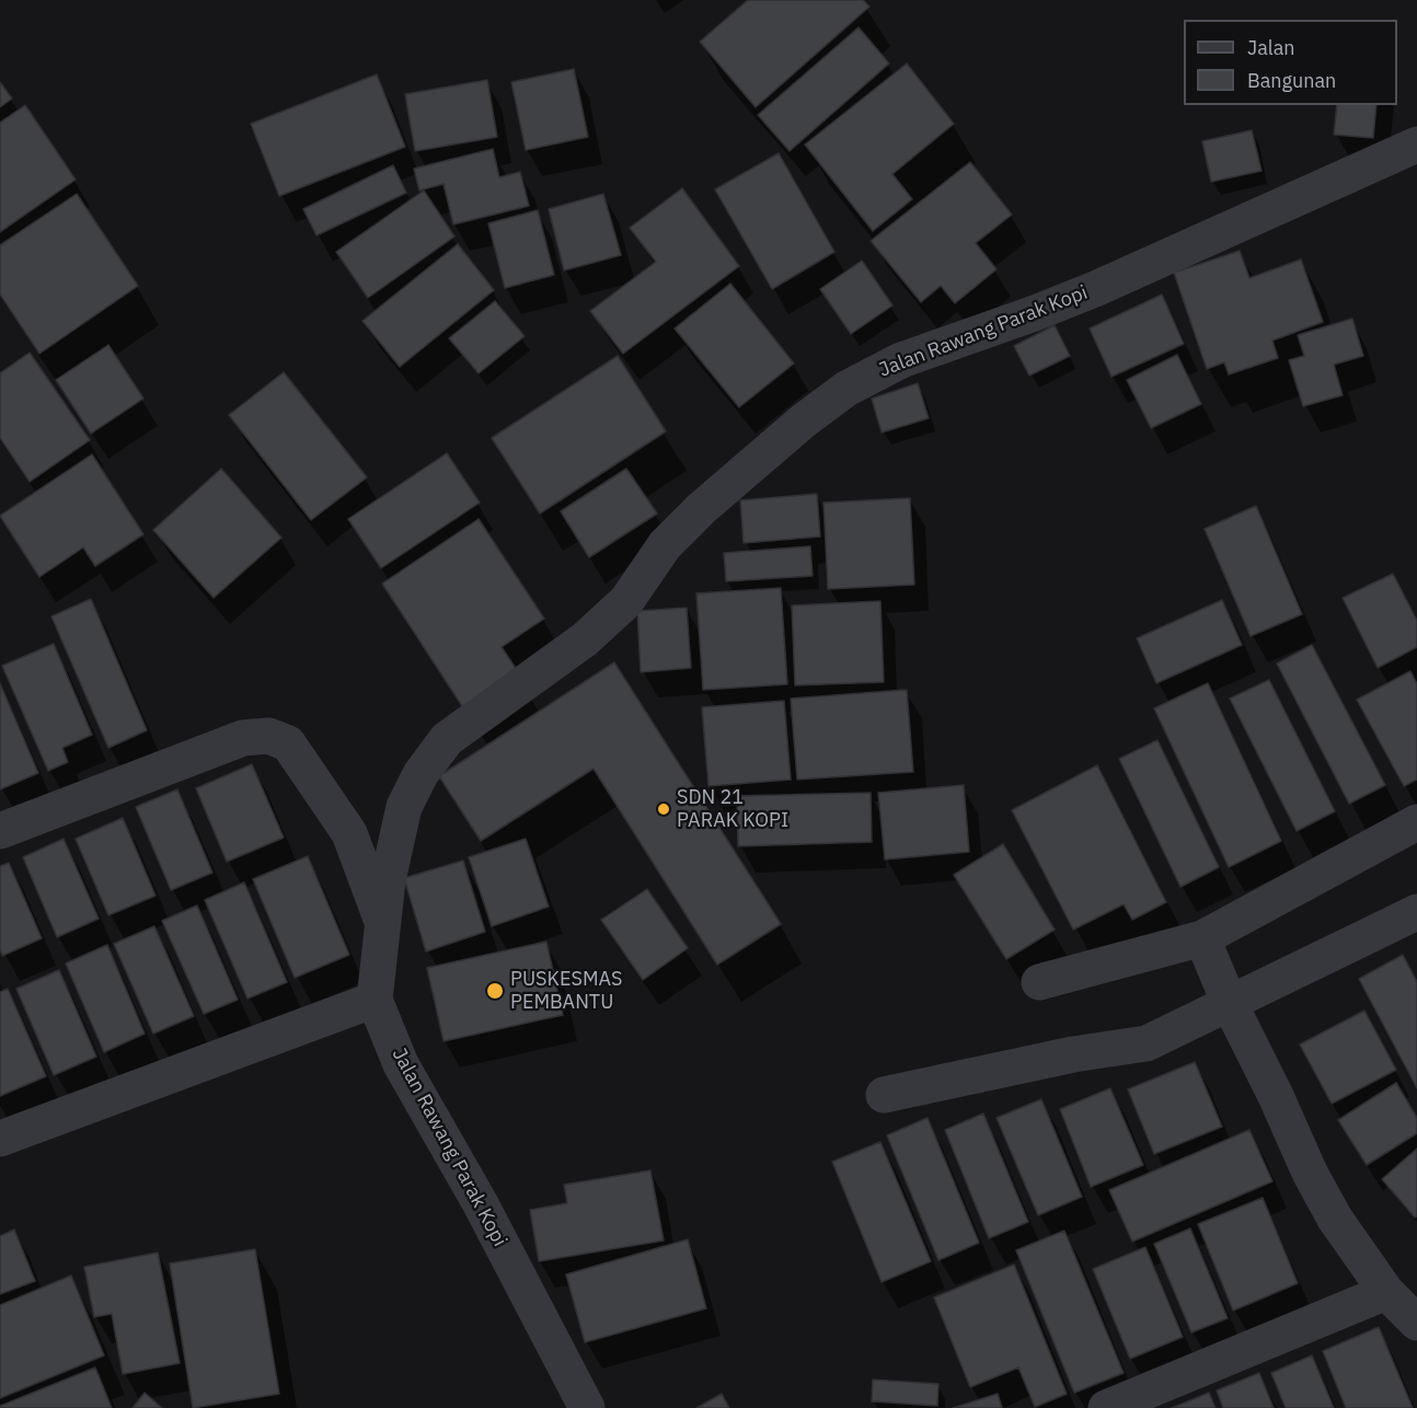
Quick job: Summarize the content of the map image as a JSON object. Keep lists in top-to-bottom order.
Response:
{
  "streets": {
    "street": ["Jalan Rawang Parak Kopi"]
  },
  "places": ["SDN 21 PARAK KOPI", "PUSKESMAS PEMBANTU"],
  "legend": ["Jalan", "Bangunan"]
}
